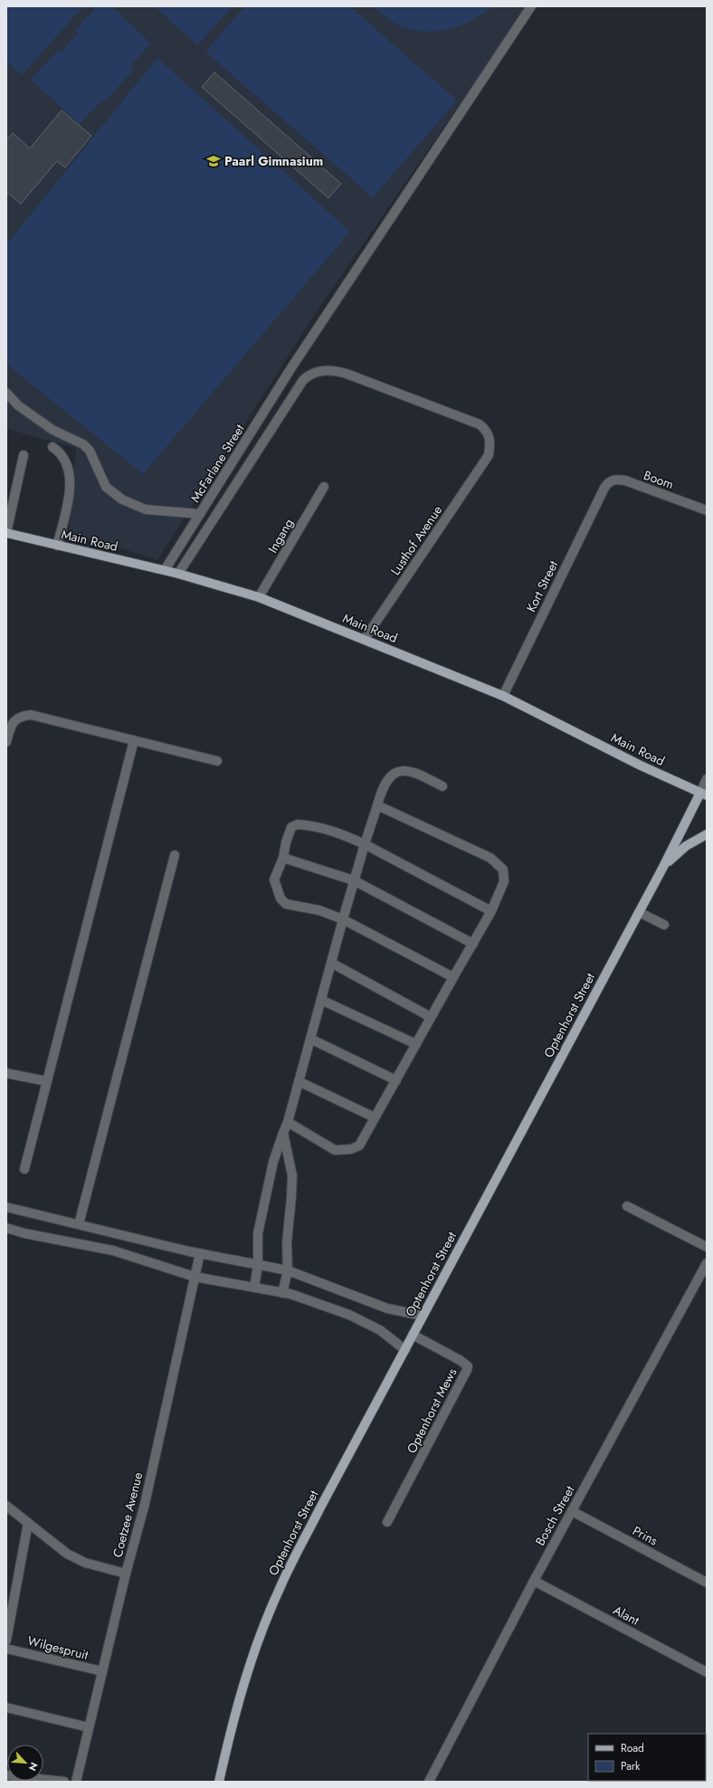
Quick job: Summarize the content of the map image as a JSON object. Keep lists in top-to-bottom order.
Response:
{
  "streets": {
    "main road": ["Main Road", "Optenhorst Street"],
    "street": [
      "McFarlane Street",
      "Boom",
      "Ingang",
      "Lusthof Avenue",
      "Kort Street",
      "Optenhorst Mews",
      "Coetzee Avenue",
      "Bosch Street",
      "Prins",
      "Alant",
      "Wilgespruit"
    ]
  },
  "crossings": [
    ["McFarlane Street", "Main Road"],
    ["Boom", "Kort Street"],
    ["Ingang", "Main Road"],
    ["Main Road", "Lusthof Avenue"],
    ["Main Road", "Kort Street"],
    ["Main Road", "Optenhorst Street"],
    ["Optenhorst Street", "Optenhorst Mews"],
    ["Coetzee Avenue", "Wilgespruit"],
    ["Bosch Street", "Prins"],
    ["Bosch Street", "Alant"]
  ],
  "places": {
    "school or university": ["Paarl Gimnasium"]
  },
  "legend": ["Road", "Park"],
  "north": "bottom right"
}
